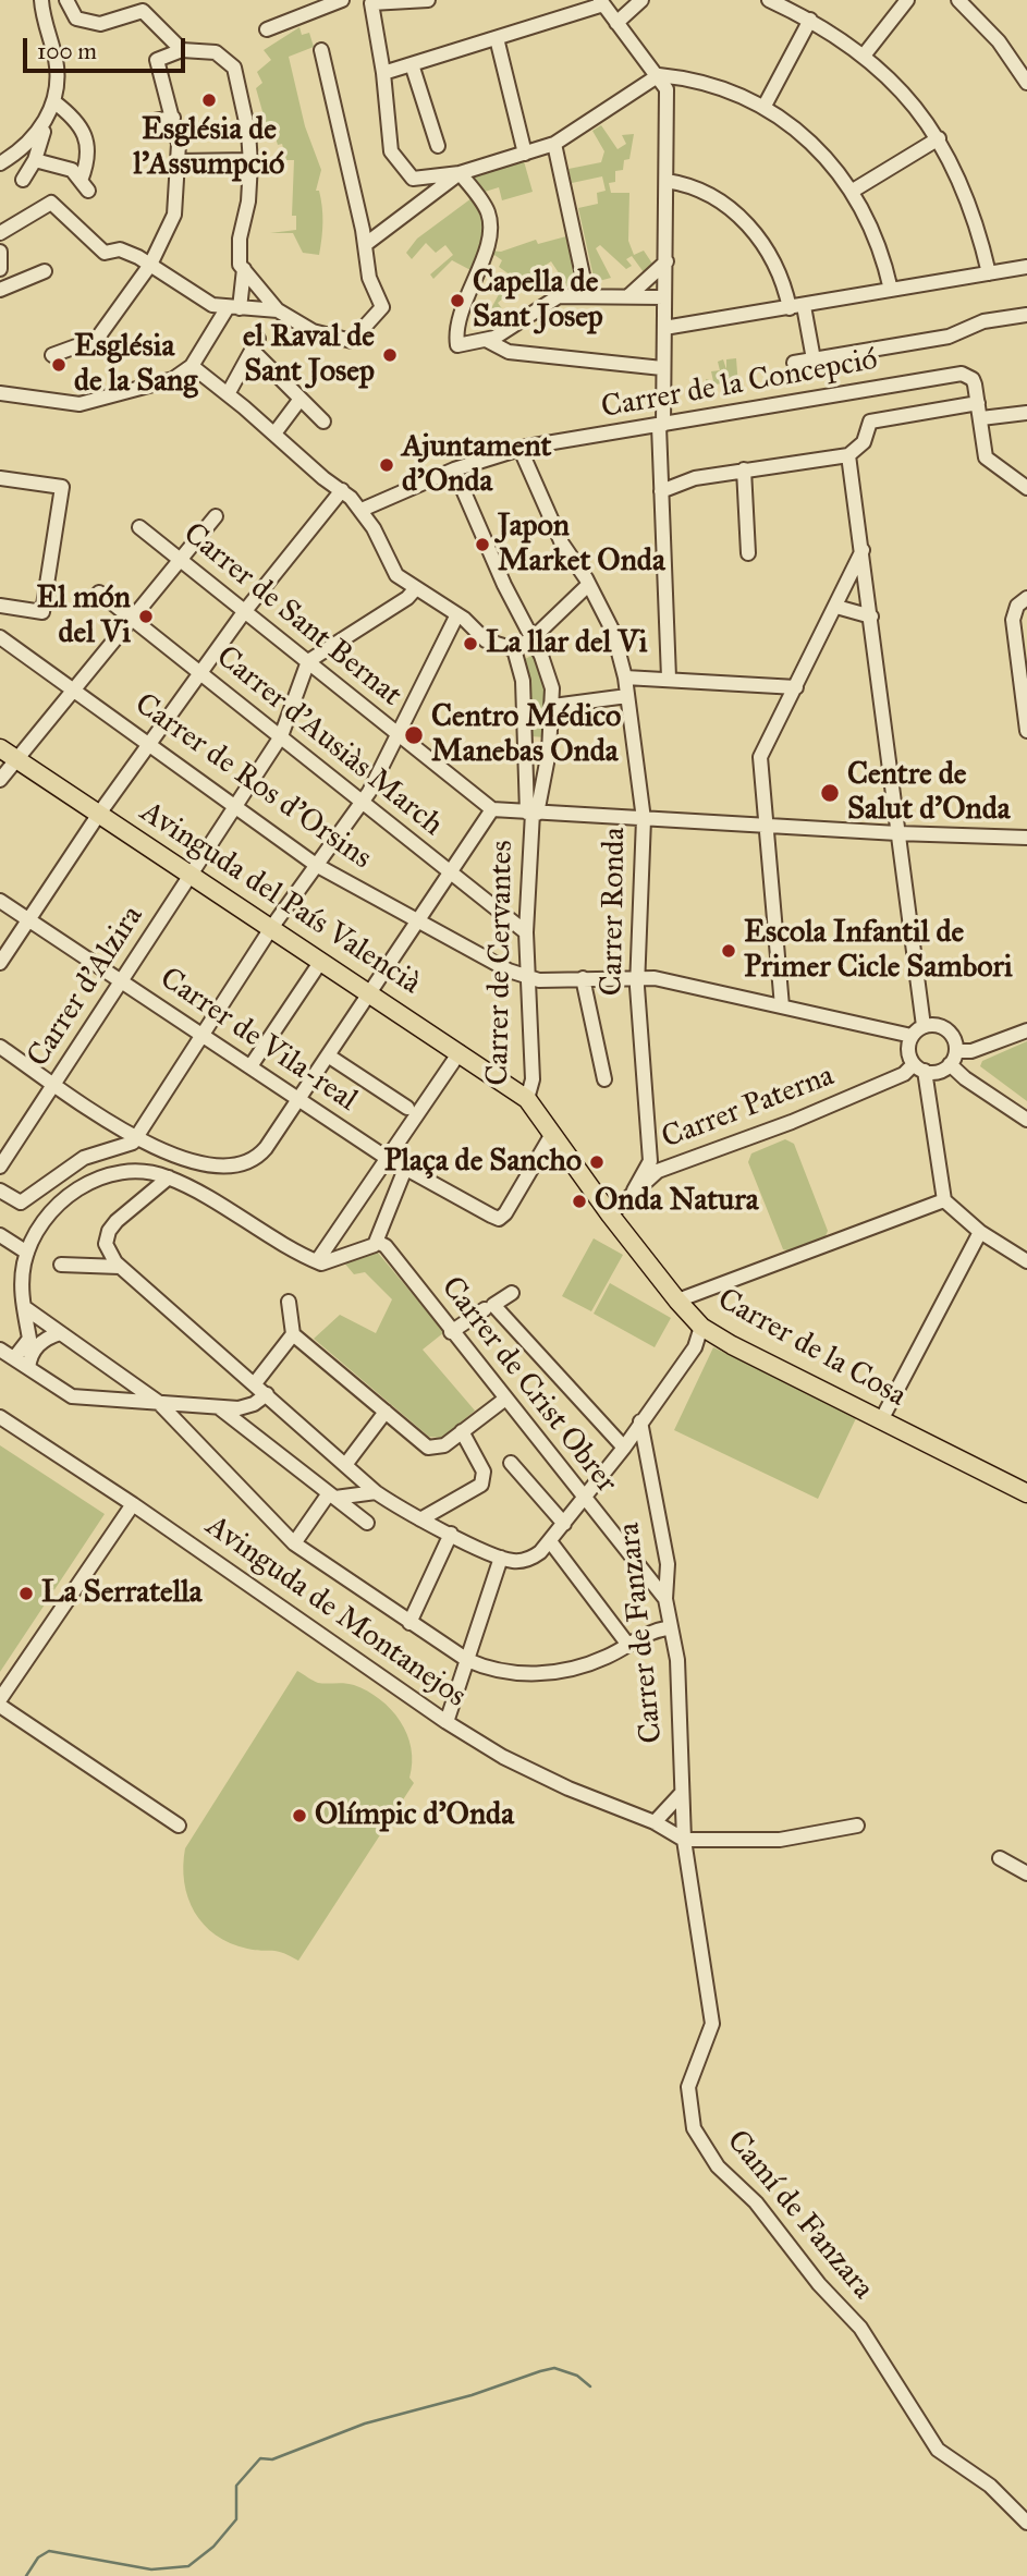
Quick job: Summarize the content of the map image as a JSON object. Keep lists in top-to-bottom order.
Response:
{
  "streets": {
    "main road": ["Avinguda del País Valencià", "Carrer de Cervantes", "Carrer de la Cosa"],
    "street": [
      "Carrer de la Concepció",
      "Carrer de Sant Bernat",
      "Carrer d'Ausiàs March",
      "Carrer de Ros d'Orsins",
      "Carrer Ronda",
      "Carrer d'Alzira",
      "Carrer de Vila-real",
      "Carrer Paterna",
      "Carrer de Crist Obrer",
      "Avinguda de Montanejos",
      "Carrer de Fanzara",
      "Camí de Fanzara"
    ]
  },
  "crossings": [
    ["Carrer de la Concepció", "Carrer Ronda"],
    ["Carrer de la Concepció", "Carrer de Cervantes"],
    ["Carrer de Sant Bernat", "Carrer d'Alzira"],
    ["Carrer d'Ausiàs March", "Carrer de Cervantes"],
    ["Carrer d'Ausiàs March", "Carrer d'Alzira"],
    ["Carrer de Ros d'Orsins", "Carrer Ronda"],
    ["Carrer de Ros d'Orsins", "Carrer de Cervantes"],
    ["Carrer de Ros d'Orsins", "Carrer d'Alzira"],
    ["Carrer de Ros d'Orsins", "Carrer Paterna"],
    ["Avinguda del País Valencià", "Carrer de Cervantes"],
    ["Avinguda del País Valencià", "Carrer d'Alzira"],
    ["Carrer Ronda", "Carrer Paterna"],
    ["Carrer de Cervantes", "Carrer de Vila-real"],
    ["Carrer de Cervantes", "Carrer de la Cosa"],
    ["Carrer d'Alzira", "Carrer de Vila-real"],
    ["Carrer de Vila-real", "Carrer de la Cosa"],
    ["Carrer Paterna", "Carrer de la Cosa"],
    ["Carrer de Crist Obrer", "Carrer de Fanzara"],
    ["Avinguda de Montanejos", "Carrer de Fanzara"],
    ["Avinguda de Montanejos", "Camí de Fanzara"],
    ["Carrer de Fanzara", "Camí de Fanzara"]
  ],
  "places": [
    "Església de l'Assumpció",
    "Capella de Sant Josep",
    "el Raval de Sant Josep",
    "Església de la Sang",
    "Ajuntament d'Onda",
    "Japon Market Onda",
    "El món del Vi",
    "La llar del Vi",
    "Centro Médico Manebas Onda",
    "Centre de Salut d'Onda",
    "Escola Infantil de Primer Cicle Sambori",
    "Plaça de Sancho",
    "Onda Natura",
    "La Serratella",
    "Olímpic d'Onda"
  ],
  "scale_bar": "100 m"
}
